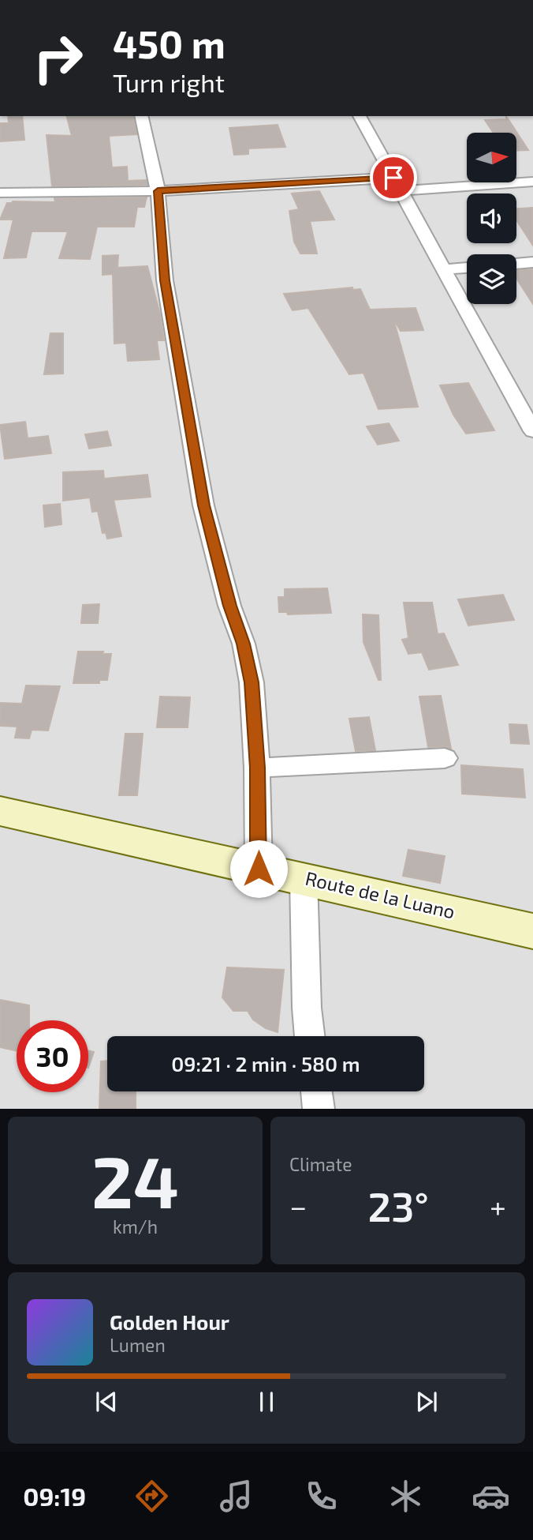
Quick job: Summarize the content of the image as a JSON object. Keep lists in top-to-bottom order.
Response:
{
  "streets": {
    "street": ["Route de la Luano"]
  },
  "north": "right",
  "page": {
    "turn": ["450 m", "Turn right"],
    "limit": "30",
    "trip": "09:21 · 2 min · 580 m",
    "tile": [
      ["24", "km/h"],
      "Climate"
    ],
    "heat": ["−", "23°", "+"],
    "song": ["Golden Hour", "Lumen"],
    "tabs": "09:19"
  }
}
